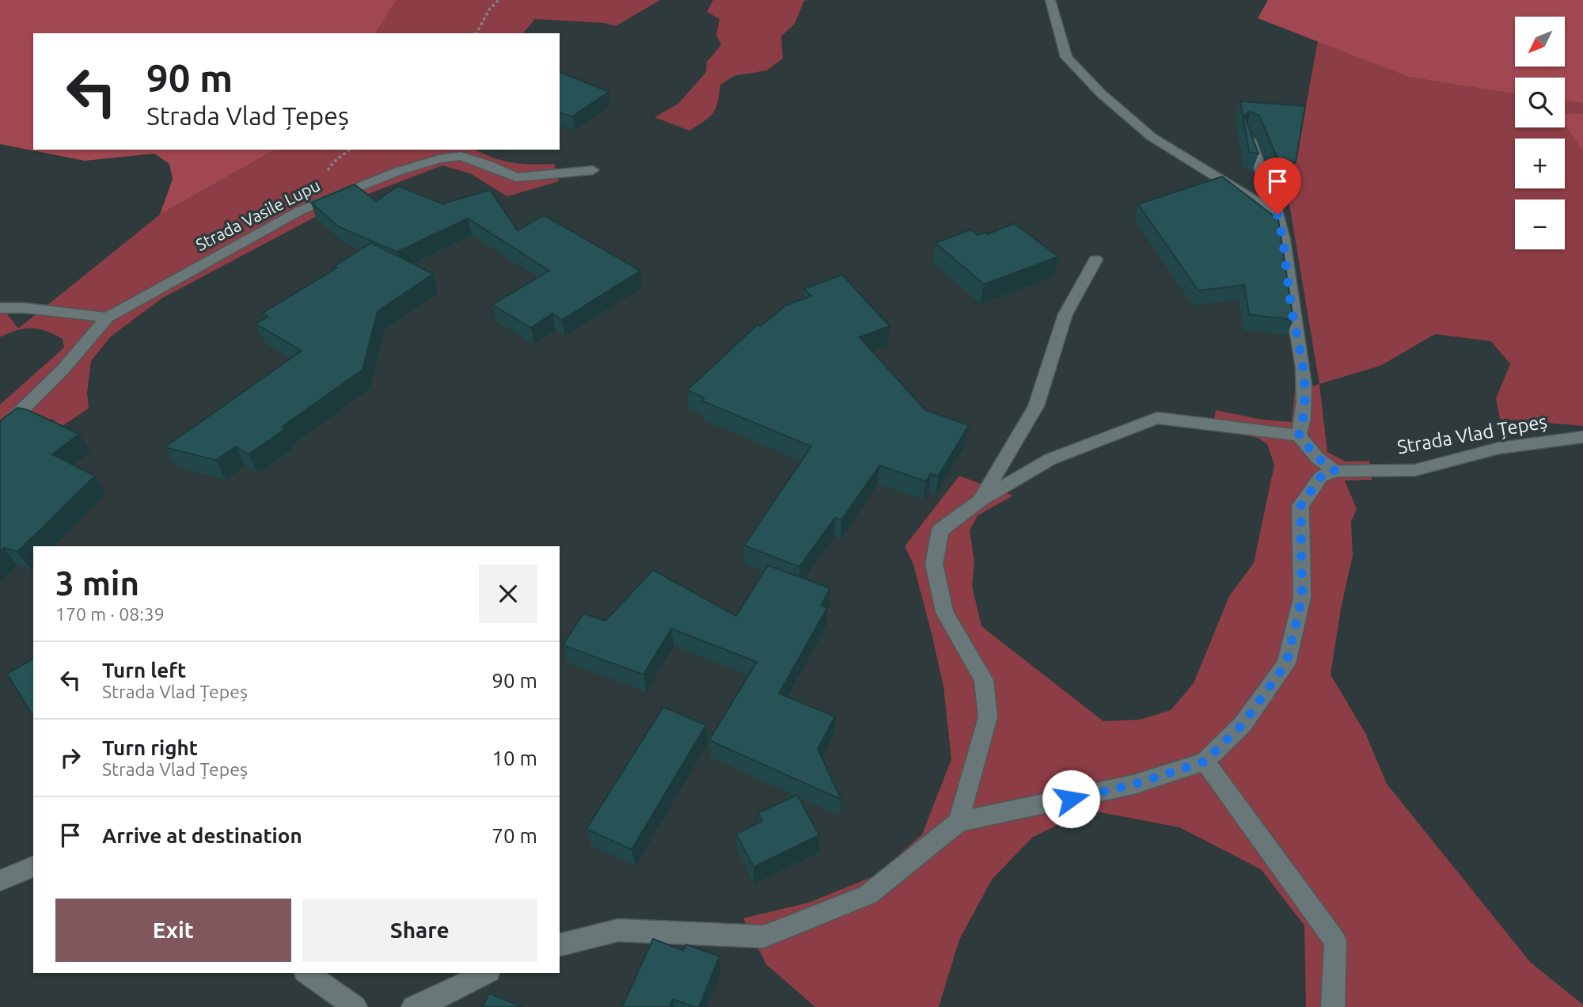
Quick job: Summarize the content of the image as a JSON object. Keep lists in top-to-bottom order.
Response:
{
  "streets": {
    "street": ["Strada Vasile Lupu", "Strada Vlad Țepeș"]
  },
  "north": "bottom left",
  "page": {
    "map_buttons": ["+", "−"],
    "turn": ["90 m", "Strada Vlad Țepeș"],
    "heading": ["3 min", "170 m · 08:39"],
    "list": [
      {
        "name": "Turn left",
        "note": "Strada Vlad Țepeș",
        "value": "90 m"
      },
      {
        "name": "Turn right",
        "note": "Strada Vlad Țepeș",
        "value": "10 m"
      },
      {
        "name": "Arrive at destination",
        "value": "70 m"
      }
    ],
    "buttons": ["Exit", "Share"]
  }
}
